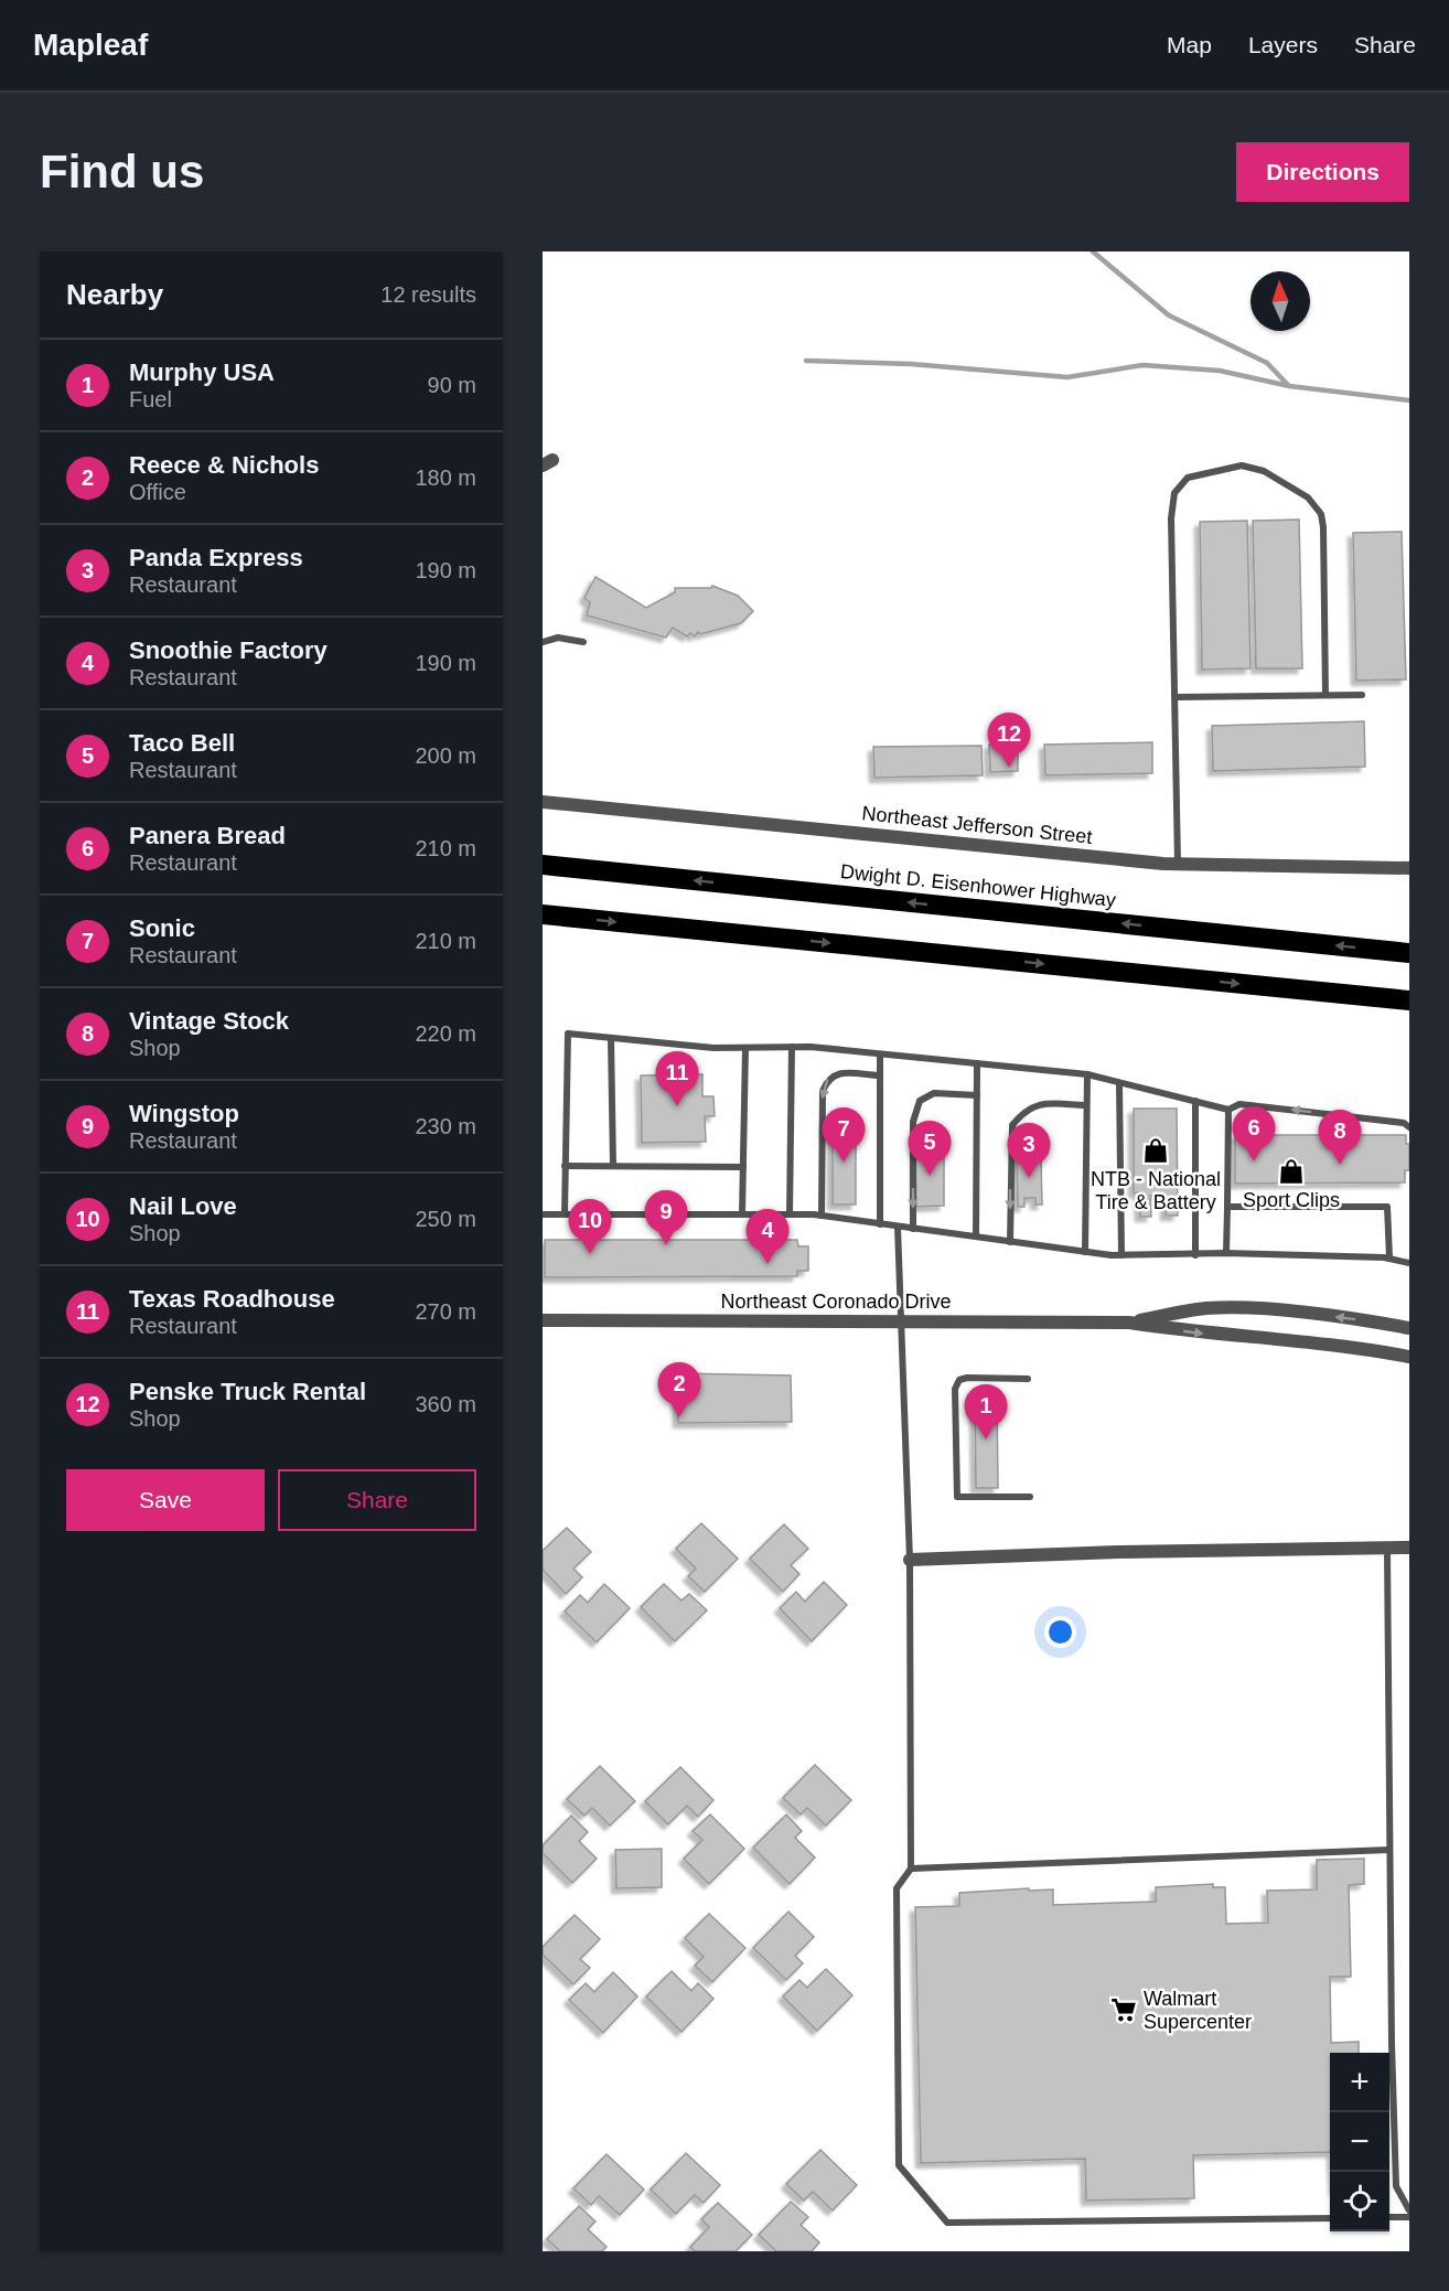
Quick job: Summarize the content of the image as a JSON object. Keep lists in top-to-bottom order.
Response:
{
  "streets": {
    "highway": ["Dwight D. Eisenhower Highway"],
    "street": ["Northeast Jefferson Street", "Northeast Coronado Drive"]
  },
  "places": {
    "shop": ["NTB - National Tire & Battery", "Sport Clips"],
    "supermarket": ["Walmart Supercenter"]
  },
  "north": "top",
  "page": {
    "header": "Mapleaf",
    "nav": ["Map", "Layers", "Share"],
    "buttons": [
      "Directions",
      ["Save", "Share"]
    ],
    "title": "Find us",
    "heading": ["Nearby", "12 results"],
    "list": [
      {
        "mark": "1",
        "name": "Murphy USA",
        "note": "Fuel",
        "value": "90 m"
      },
      {
        "mark": "2",
        "name": "Reece & Nichols",
        "note": "Office",
        "value": "180 m"
      },
      {
        "mark": "3",
        "name": "Panda Express",
        "note": "Restaurant",
        "value": "190 m"
      },
      {
        "mark": "4",
        "name": "Snoothie Factory",
        "note": "Restaurant",
        "value": "190 m"
      },
      {
        "mark": "5",
        "name": "Taco Bell",
        "note": "Restaurant",
        "value": "200 m"
      },
      {
        "mark": "6",
        "name": "Panera Bread",
        "note": "Restaurant",
        "value": "210 m"
      },
      {
        "mark": "7",
        "name": "Sonic",
        "note": "Restaurant",
        "value": "210 m"
      },
      {
        "mark": "8",
        "name": "Vintage Stock",
        "note": "Shop",
        "value": "220 m"
      },
      {
        "mark": "9",
        "name": "Wingstop",
        "note": "Restaurant",
        "value": "230 m"
      },
      {
        "mark": "10",
        "name": "Nail Love",
        "note": "Shop",
        "value": "250 m"
      },
      {
        "mark": "11",
        "name": "Texas Roadhouse",
        "note": "Restaurant",
        "value": "270 m"
      },
      {
        "mark": "12",
        "name": "Penske Truck Rental",
        "note": "Shop",
        "value": "360 m"
      }
    ],
    "pins": [
      "12",
      "11",
      "6",
      "7",
      "8",
      "5",
      "3",
      "9",
      "10",
      "4",
      "2",
      "1"
    ],
    "map_buttons": ["+", "−"]
  }
}
